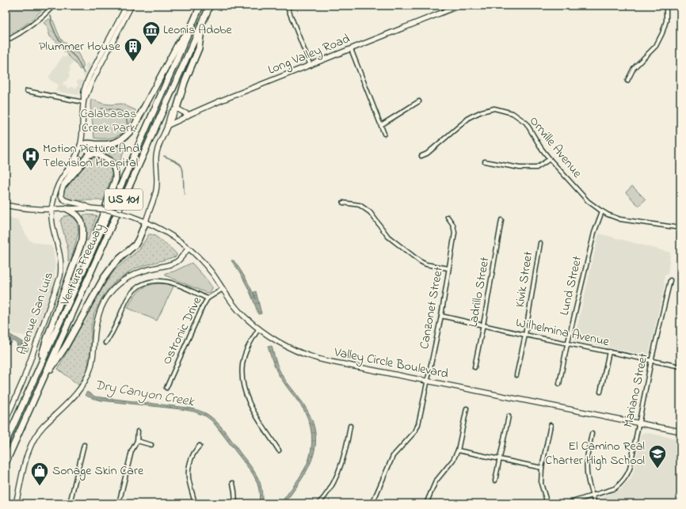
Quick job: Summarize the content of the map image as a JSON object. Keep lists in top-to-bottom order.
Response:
{
  "streets": {
    "highway": ["US 101", "Ventura Freeway"],
    "main road": ["Long Valley Road", "Avenue San Luis", "Valley Circle Boulevard"],
    "street": [
      "Orrville Avenue",
      "Kivik Street",
      "Lund Street",
      "Ladrillo Street",
      "Canzonet Street",
      "Ostronic Drive",
      "Wilhelmina Avenue",
      "Mariano Street"
    ]
  },
  "crossings": [
    ["Orrville Avenue", "Lund Street"],
    ["Kivik Street", "Wilhelmina Avenue"],
    ["Lund Street", "Wilhelmina Avenue"],
    ["Ladrillo Street", "Wilhelmina Avenue"],
    ["Canzonet Street", "Wilhelmina Avenue"],
    ["Canzonet Street", "Valley Circle Boulevard"],
    ["Ostronic Drive", "Valley Circle Boulevard"],
    ["Wilhelmina Avenue", "Mariano Street"],
    ["Valley Circle Boulevard", "Mariano Street"]
  ],
  "water": ["Dry Canyon Creek"],
  "parks": ["Calabasas Creek Park"],
  "places": {
    "museum": ["Leonis Adobe"],
    "building": ["Plummer House"],
    "hospital": ["Motion Picture And Television Hospital"],
    "school or university": ["El Camino Real Charter High School"],
    "shop": ["Sonage Skin Care"]
  }
}
